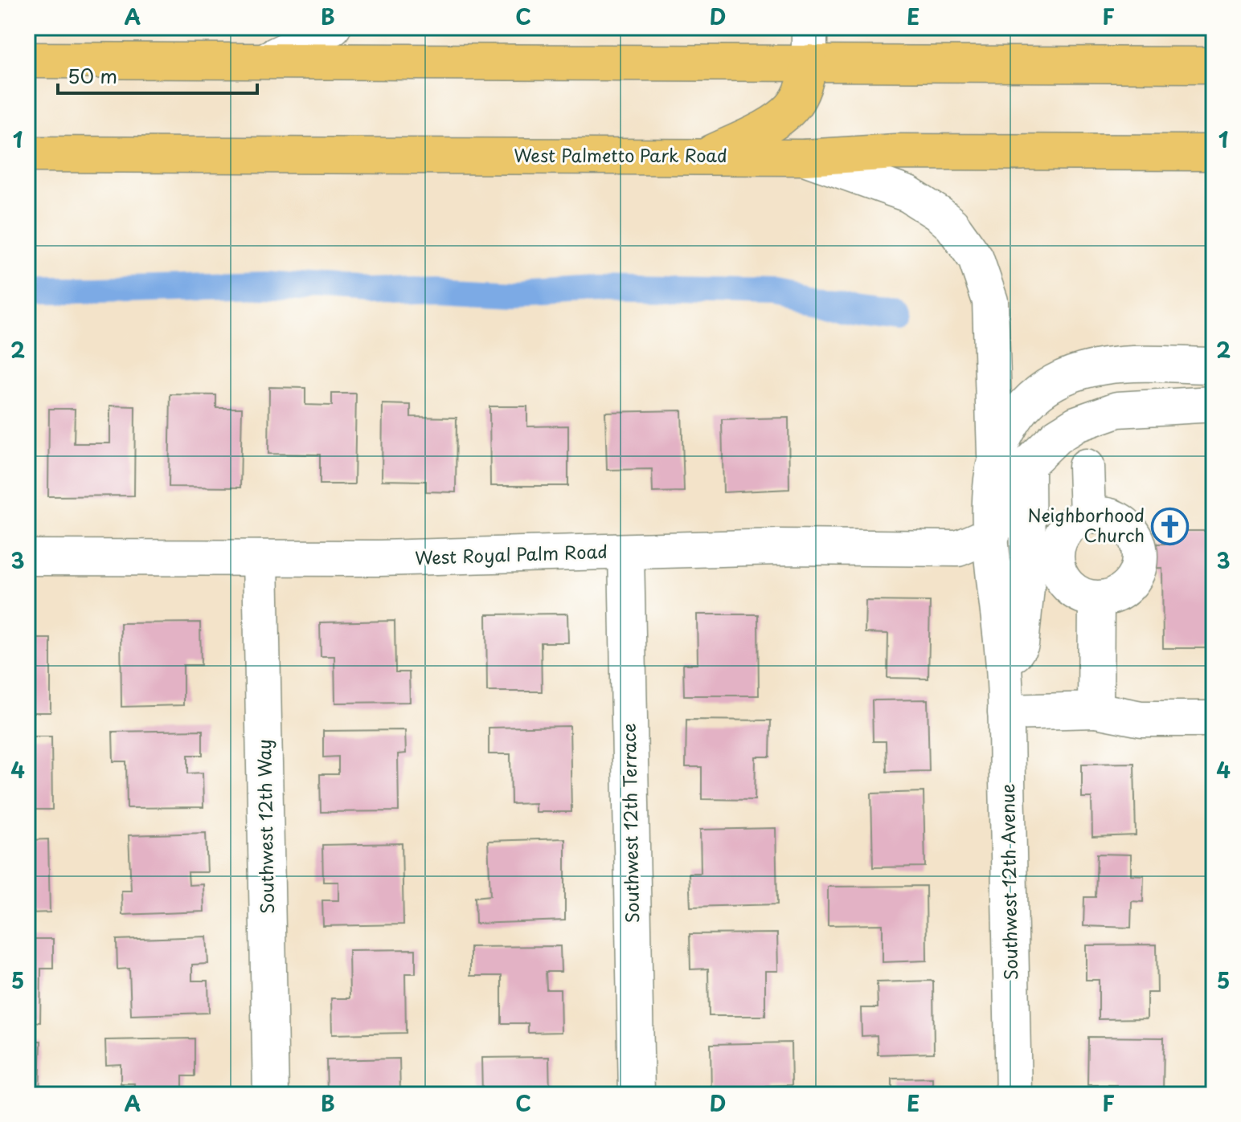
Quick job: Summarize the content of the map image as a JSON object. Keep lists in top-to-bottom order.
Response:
{
  "streets": {
    "main road": ["West Palmetto Park Road"],
    "street": [
      "West Royal Palm Road",
      "Southwest 12th Terrace",
      "Southwest 12th Way",
      "Southwest 12th Avenue"
    ]
  },
  "crossings": [
    ["West Royal Palm Road", "Southwest 12th Terrace"],
    ["West Royal Palm Road", "Southwest 12th Way"],
    ["West Royal Palm Road", "Southwest 12th Avenue"]
  ],
  "places": {
    "church": ["Neighborhood Church"]
  },
  "scale_bar": "50 m",
  "grid": {
    "columns": [
      "A",
      "B",
      "C",
      "D",
      "E",
      "F"
    ],
    "rows": [
      "1",
      "2",
      "3",
      "4",
      "5"
    ]
  }
}
